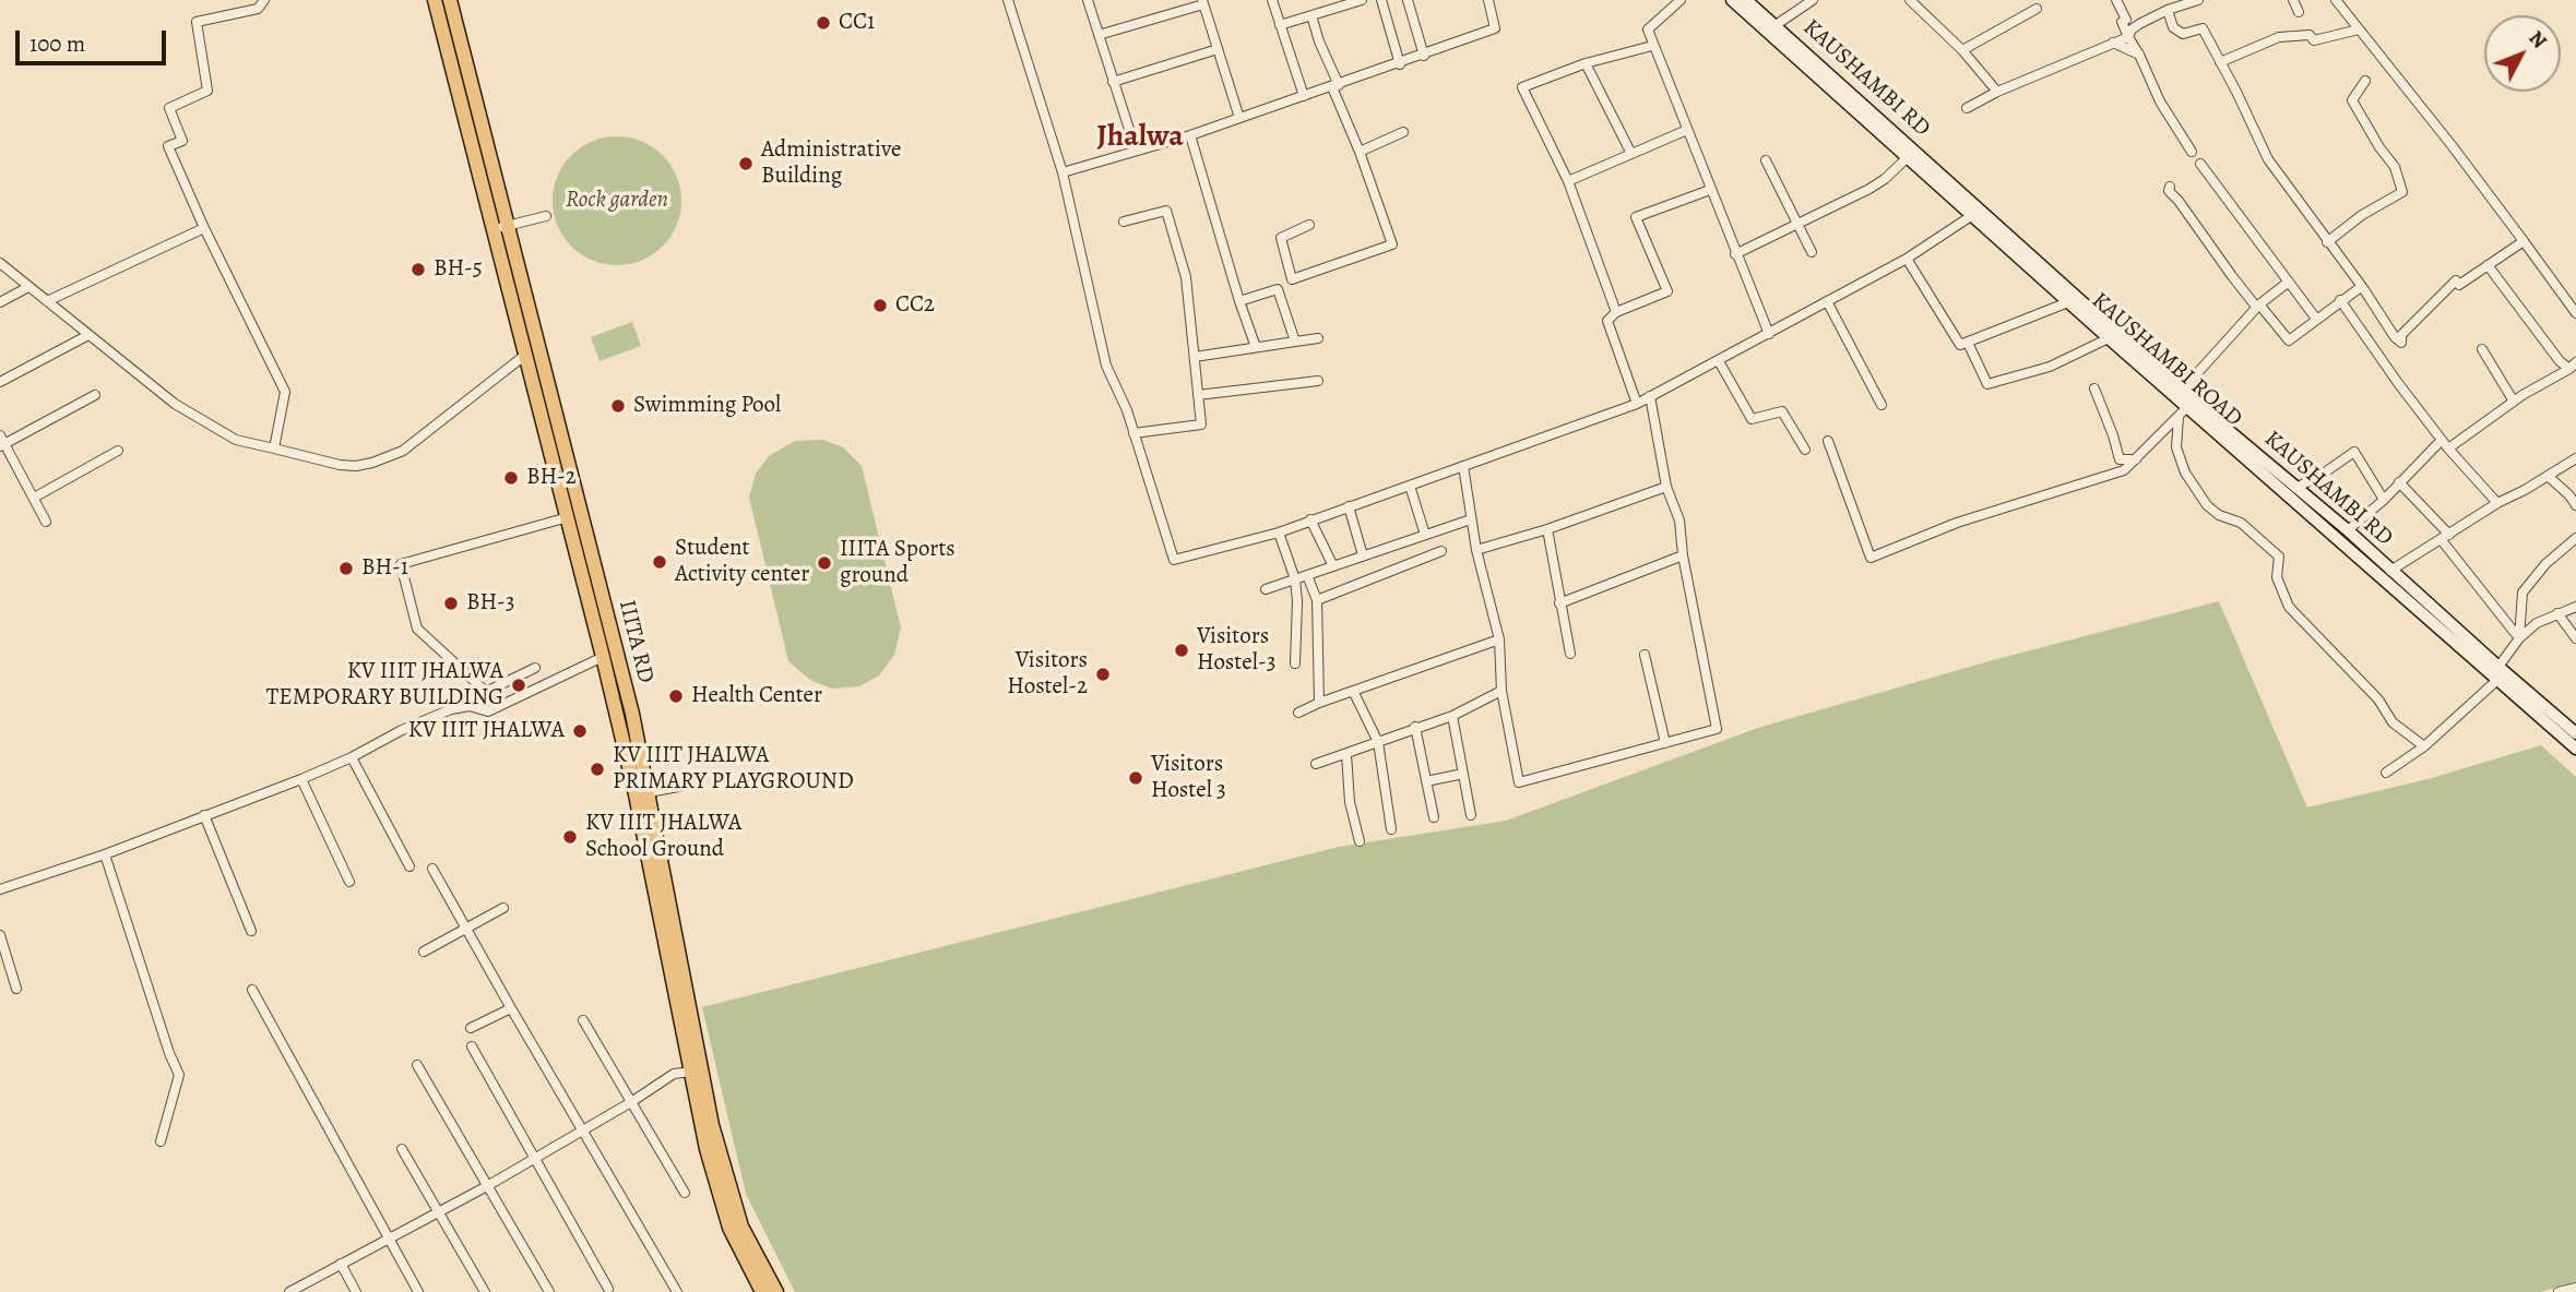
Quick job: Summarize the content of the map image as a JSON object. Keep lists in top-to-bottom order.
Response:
{
  "streets": {
    "main road": ["KAUSHAMBI RD", "KAUSHAMBI ROAD", "IIITA RD"]
  },
  "crossings": [
    ["KAUSHAMBI RD", "KAUSHAMBI ROAD"]
  ],
  "districts": ["Jhalwa"],
  "parks": ["Rock garden"],
  "places": [
    "CC1",
    "Administrative Building",
    "BH-5",
    "CC2",
    "Swimming Pool",
    "BH-2",
    "Student Activity center",
    "IIITA Sports ground",
    "BH-1",
    "BH-3",
    "Visitors Hostel-3",
    "Visitors Hostel-2",
    "KV IIIT JHALWA TEMPORARY BUILDING",
    "Health Center",
    "KV IIIT JHALWA",
    "KV IIIT JHALWA PRIMARY PLAYGROUND",
    "Visitors Hostel 3",
    "KV IIIT JHALWA School Ground"
  ],
  "scale_bar": "100 m",
  "north": "top right"
}
